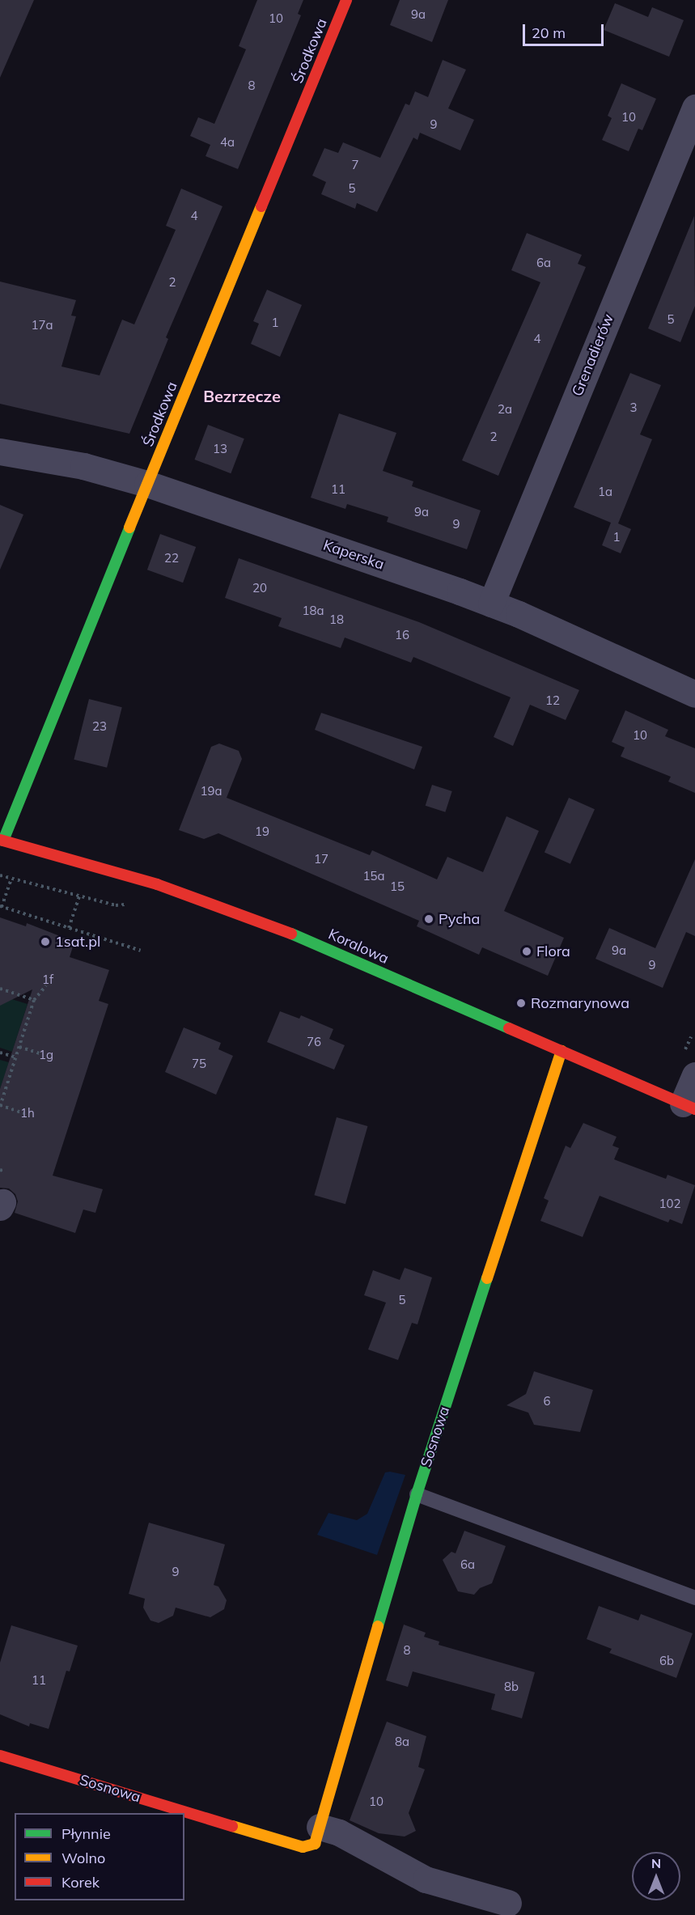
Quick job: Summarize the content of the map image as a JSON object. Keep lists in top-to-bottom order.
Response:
{
  "streets": {
    "street": [
      "Środkowa",
      "Grenadierów",
      "Kaperska",
      "Koralowa",
      "Sosnowa"
    ]
  },
  "crossings": [
    ["Środkowa", "Kaperska"],
    ["Środkowa", "Koralowa"],
    ["Grenadierów", "Kaperska"],
    ["Koralowa", "Sosnowa"]
  ],
  "districts": ["Bezrzecze"],
  "places": [
    "Pycha",
    "1sat.pl",
    "Flora",
    "Rozmarynowa"
  ],
  "house_numbers": [
    "9a",
    "10",
    "8",
    "10",
    "9",
    "4a",
    "7",
    "5",
    "4",
    "6a",
    "2",
    "5",
    "1",
    "17a",
    "4",
    "3",
    "2a",
    "2",
    "13",
    "11",
    "1a",
    "9a",
    "9",
    "1",
    "22",
    "20",
    "18a",
    "18",
    "16",
    "12",
    "23",
    "10",
    "19a",
    "19",
    "17",
    "15a",
    "15",
    "9a",
    "9",
    "1f",
    "76",
    "1g",
    "75",
    "1h",
    "102",
    "5",
    "6",
    "6a",
    "9",
    "8",
    "6b",
    "11",
    "8b",
    "8a",
    "10"
  ],
  "legend": ["Płynnie", "Wolno", "Korek"],
  "scale_bar": "20 m",
  "north": "top"
}
